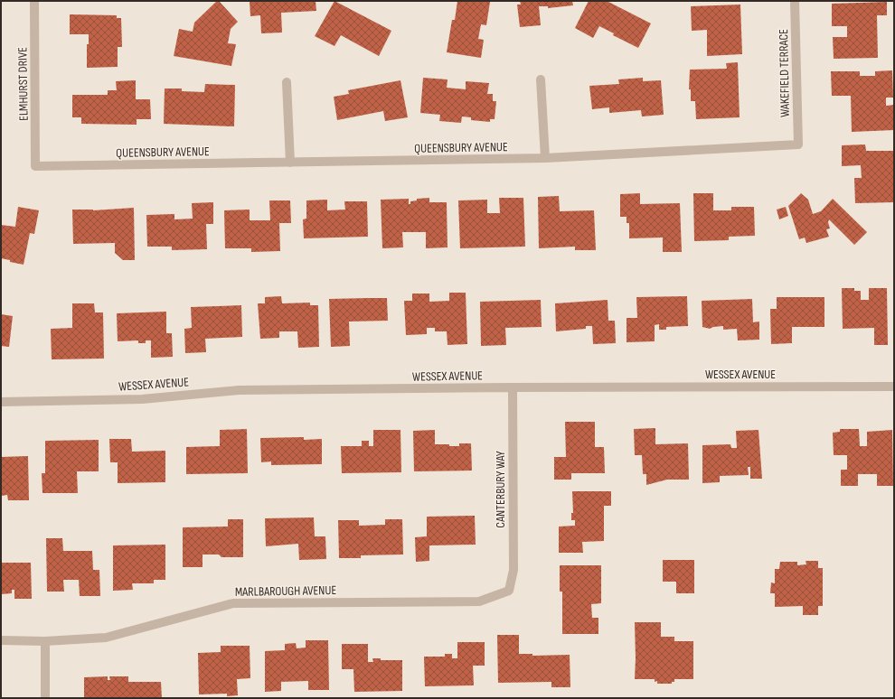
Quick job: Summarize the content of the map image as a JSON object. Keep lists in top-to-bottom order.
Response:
{
  "streets": {
    "street": [
      "WAKEFIELD TERRACE",
      "ELMHURST DRIVE",
      "QUEENSBURY AVENUE",
      "WESSEX AVENUE",
      "CANTERBURY WAY",
      "MARLBAROUGH AVENUE"
    ]
  },
  "crossings": [
    ["WAKEFIELD TERRACE", "QUEENSBURY AVENUE"],
    ["ELMHURST DRIVE", "QUEENSBURY AVENUE"],
    ["WESSEX AVENUE", "CANTERBURY WAY"],
    ["CANTERBURY WAY", "MARLBAROUGH AVENUE"]
  ]
}
